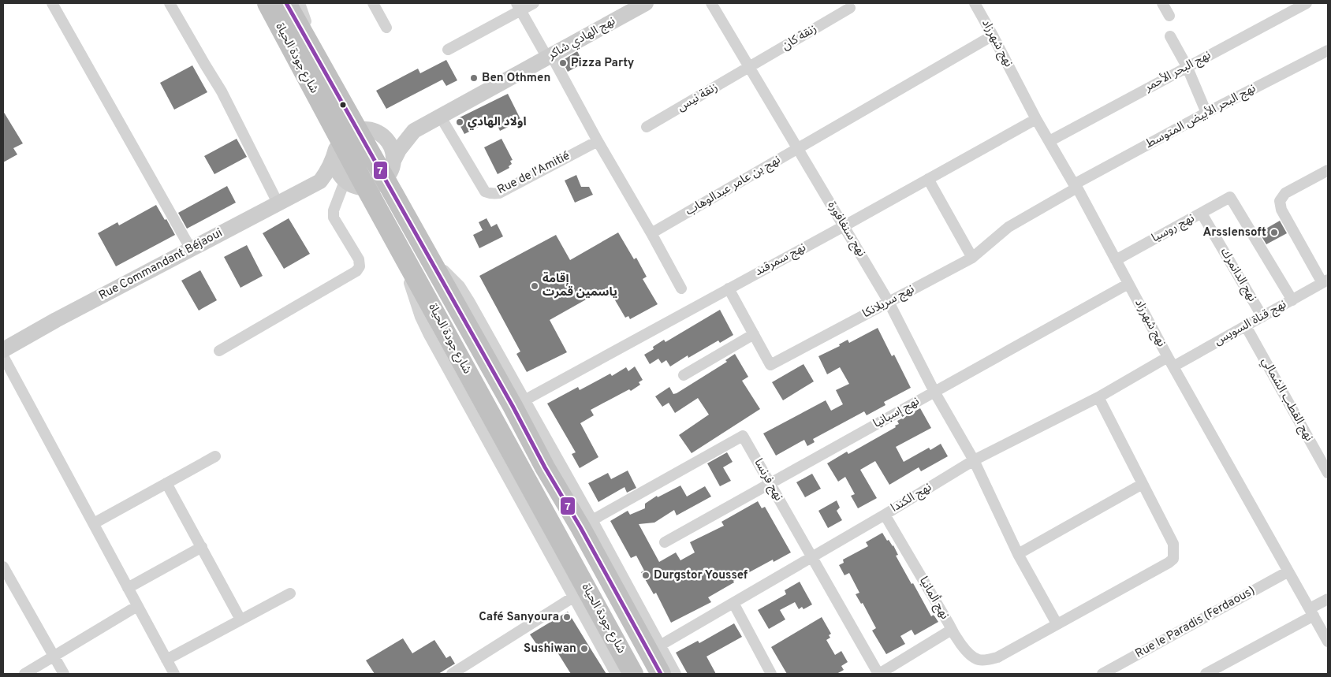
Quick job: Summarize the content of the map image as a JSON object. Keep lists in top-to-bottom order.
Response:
{
  "streets": {
    "highway": ["شارع جودة الحياة"],
    "street": [
      "زنقة كان",
      "نهج الهادي شاكر",
      "نهج شهرزاد",
      "نهج البحر الأحمر",
      "زنقة نيس",
      "نهج البحر الأبيض المتوسط",
      "Rue de l'Amitié",
      "نهج بن عامر عبدالوهاب",
      "نهج روسيا",
      "نهج سنغافورة",
      "نهج سمرقند",
      "Rue Commandant Béjaoui",
      "نهج الدانمرك",
      "نهج سريلانكا",
      "نهج قناة السويس",
      "نهج القطب الشمالي",
      "نهج إسبانيا",
      "نهج فرنسا",
      "نهج الكندا",
      "نهج ألمانيا",
      "Rue le Paradis (Ferdaous)"
    ]
  },
  "crossings": [
    ["زنقة كان", "زنقة نيس"],
    ["زنقة كان", "نهج سنغافورة"],
    ["نهج الهادي شاكر", "Rue de l'Amitié"],
    ["نهج شهرزاد", "نهج البحر الأحمر"],
    ["نهج شهرزاد", "نهج البحر الأبيض المتوسط"],
    ["نهج شهرزاد", "نهج بن عامر عبدالوهاب"],
    ["نهج شهرزاد", "نهج روسيا"],
    ["نهج شهرزاد", "نهج سمرقند"],
    ["نهج شهرزاد", "نهج سريلانكا"],
    ["نهج شهرزاد", "نهج قناة السويس"],
    ["نهج شهرزاد", "نهج إسبانيا"],
    ["نهج شهرزاد", "نهج الكندا"],
    ["نهج شهرزاد", "Rue le Paradis (Ferdaous)"],
    ["زنقة نيس", "نهج سنغافورة"],
    ["نهج البحر الأبيض المتوسط", "نهج سريلانكا"],
    ["نهج بن عامر عبدالوهاب", "نهج سنغافورة"],
    ["نهج روسيا", "نهج الدانمرك"],
    ["نهج روسيا", "نهج قناة السويس"],
    ["نهج سنغافورة", "نهج سمرقند"],
    ["نهج سنغافورة", "نهج سريلانكا"],
    ["نهج سنغافورة", "نهج إسبانيا"],
    ["نهج سنغافورة", "نهج الكندا"],
    ["نهج سمرقند", "نهج سريلانكا"],
    ["نهج الدانمرك", "نهج قناة السويس"],
    ["نهج قناة السويس", "نهج القطب الشمالي"],
    ["نهج قناة السويس", "نهج الكندا"],
    ["نهج إسبانيا", "نهج فرنسا"],
    ["نهج فرنسا", "نهج الكندا"],
    ["نهج فرنسا", "نهج ألمانيا"],
    ["نهج الكندا", "نهج ألمانيا"]
  ],
  "places": [
    "Pizza Party",
    "Ben Othmen",
    "اولاد الهادي",
    "Arsslensoft",
    "إقامة ياسمين قمرت",
    "Durgstor Youssef",
    "Café Sanyoura",
    "Sushiwan"
  ],
  "lines": ["transit line 7"]
}
